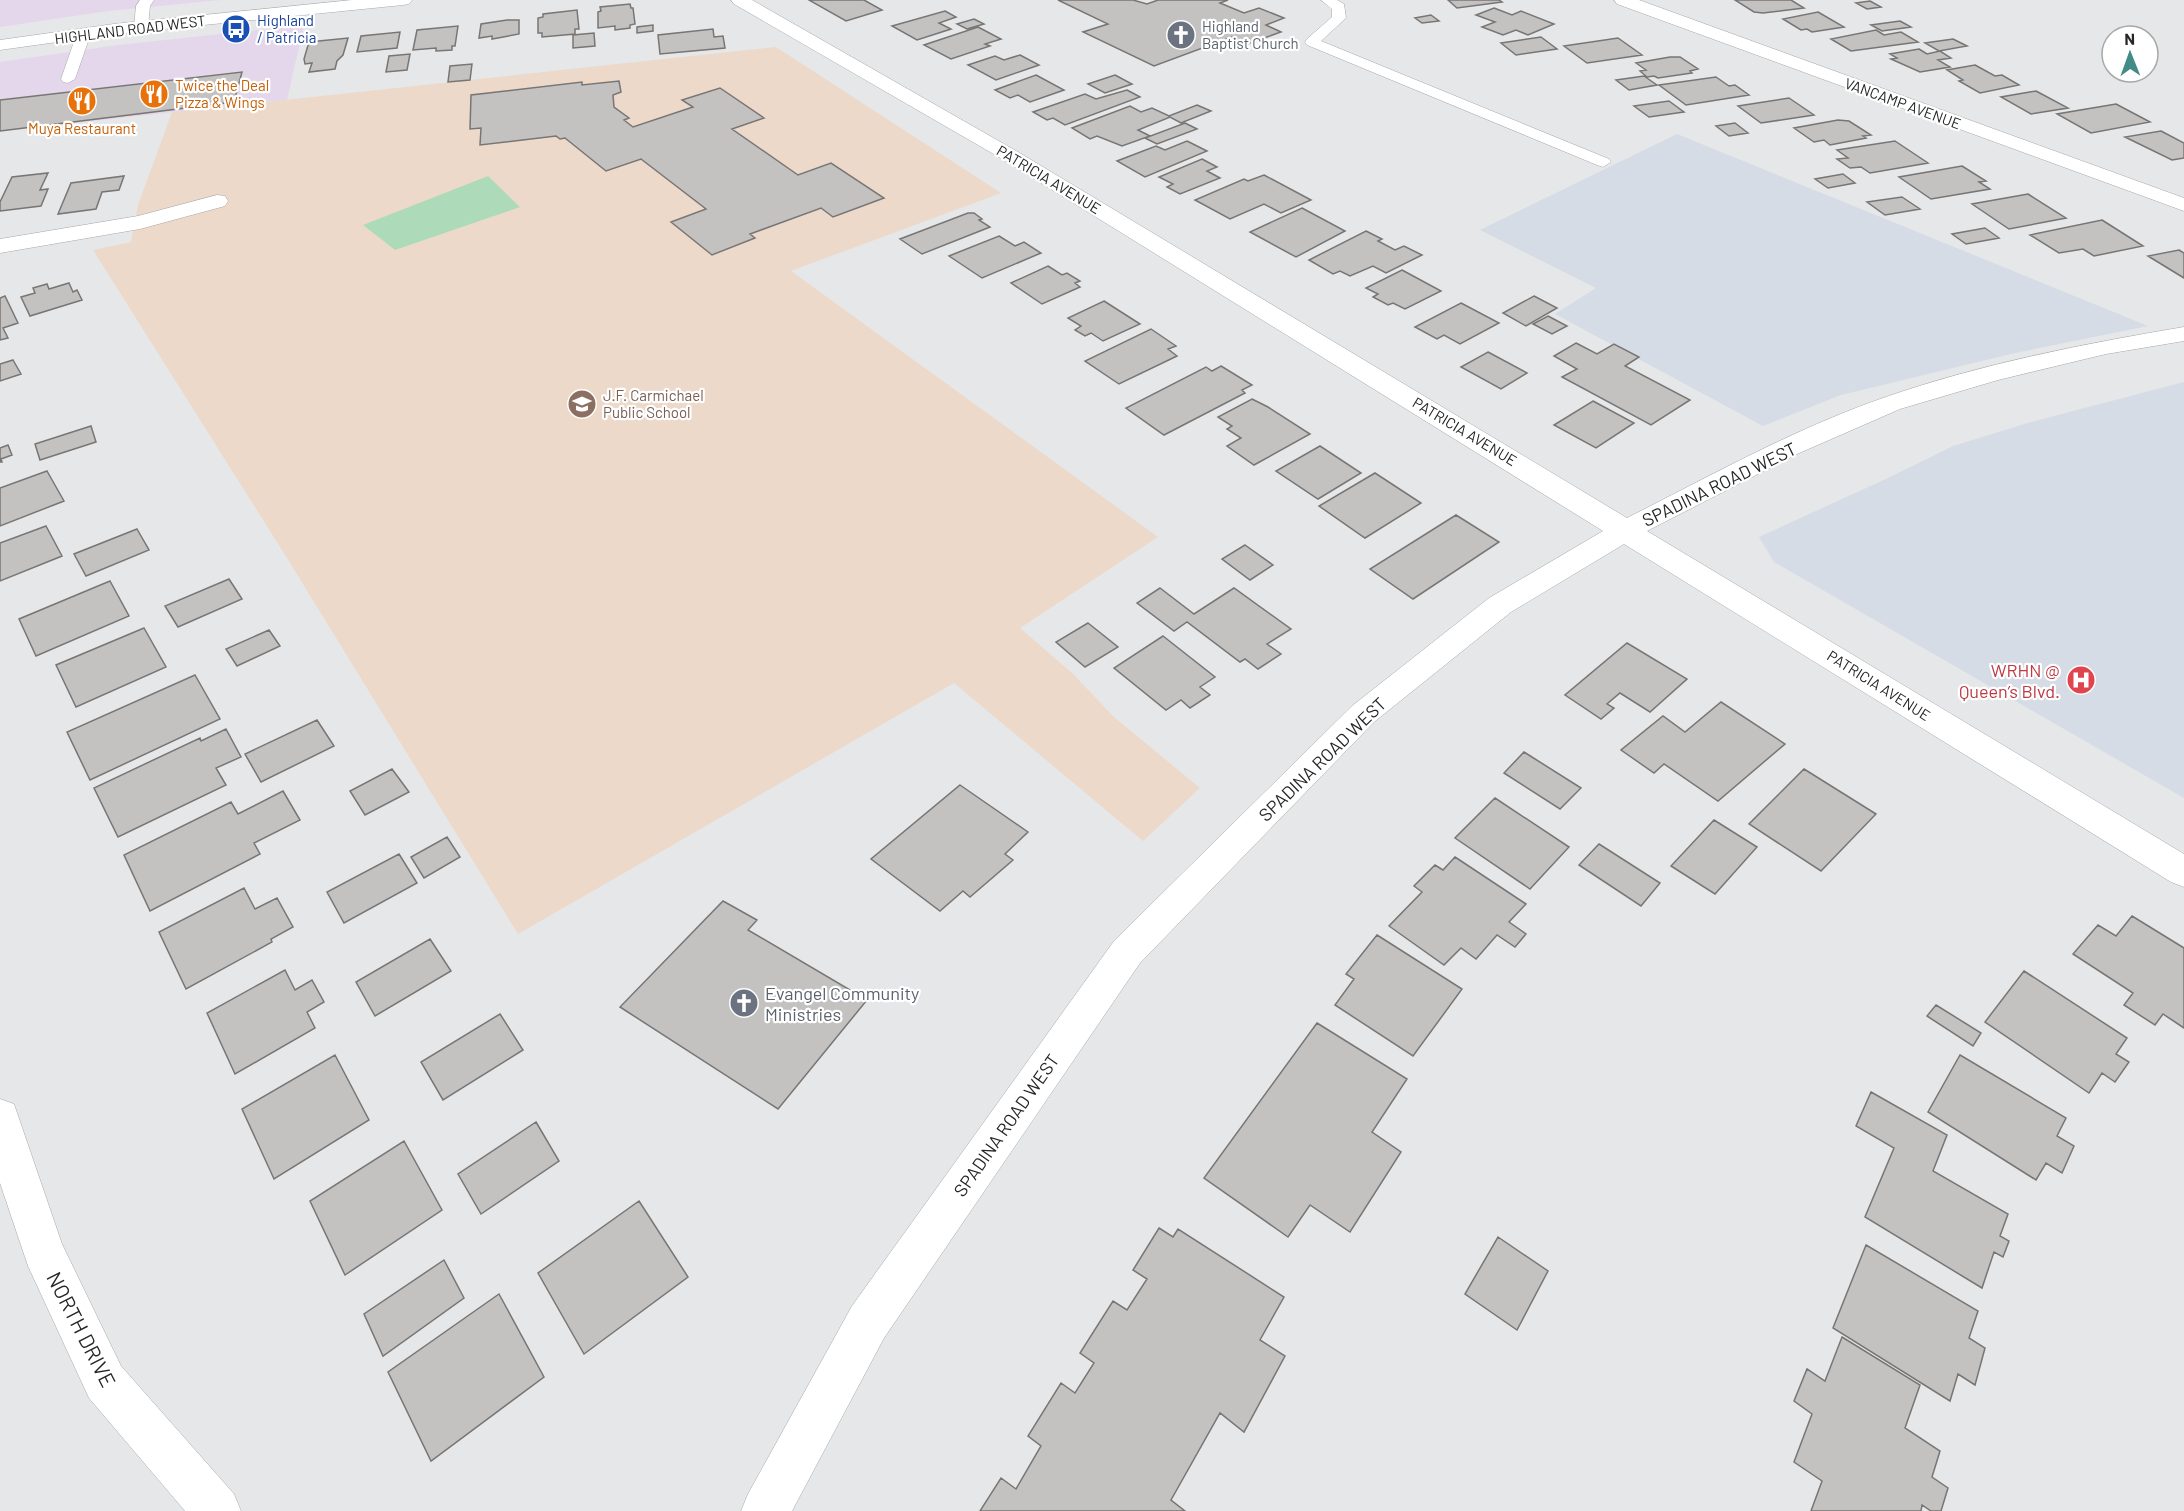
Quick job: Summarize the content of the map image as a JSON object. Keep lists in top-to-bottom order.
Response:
{
  "streets": {
    "street": [
      "HIGHLAND ROAD WEST",
      "VANCAMP AVENUE",
      "PATRICIA AVENUE",
      "SPADINA ROAD WEST",
      "NORTH DRIVE"
    ]
  },
  "crossings": [
    ["PATRICIA AVENUE", "SPADINA ROAD WEST"]
  ],
  "places": {
    "bus stop": ["Highland / Patricia"],
    "church": ["Highland Baptist Church", "Evangel Community Ministries"],
    "restaurant": ["Twice the Deal Pizza & Wings", "Muya Restaurant"],
    "school or university": ["J.F. Carmichael Public School"],
    "hospital": ["WRHN @ Queen’s Blvd."]
  },
  "north": "top"
}
